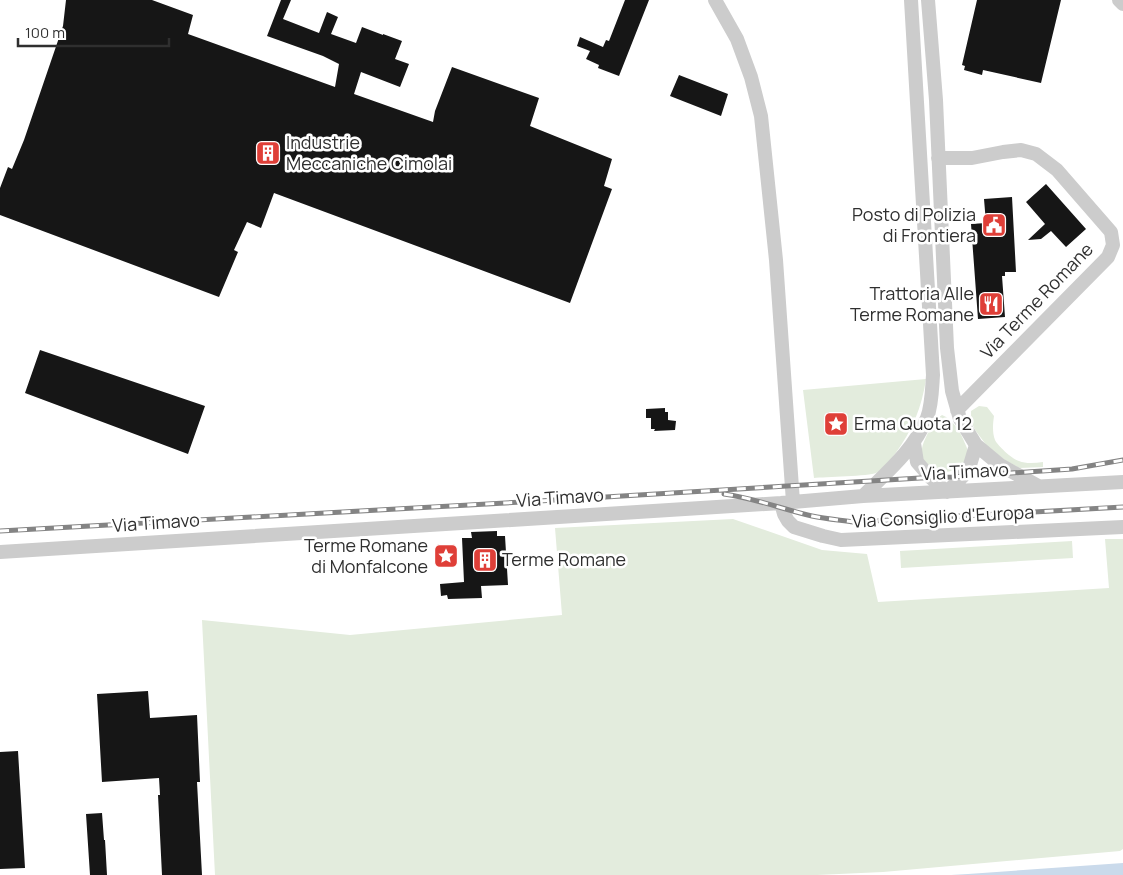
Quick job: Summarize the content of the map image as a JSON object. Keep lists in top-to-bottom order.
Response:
{
  "streets": {
    "street": ["Via Terme Romane", "Via Timavo", "Via Consiglio d'Europa"]
  },
  "crossings": [
    ["Via Timavo", "Via Consiglio d'Europa"]
  ],
  "places": {
    "building": ["Industrie Meccaniche Cimolai", "Terme Romane"],
    "public building": ["Posto di Polizia di Frontiera"],
    "restaurant": ["Trattoria Alle Terme Romane"],
    "place": ["Erma Quota 12", "Terme Romane di Monfalcone"]
  },
  "scale_bar": "100 m"
}
